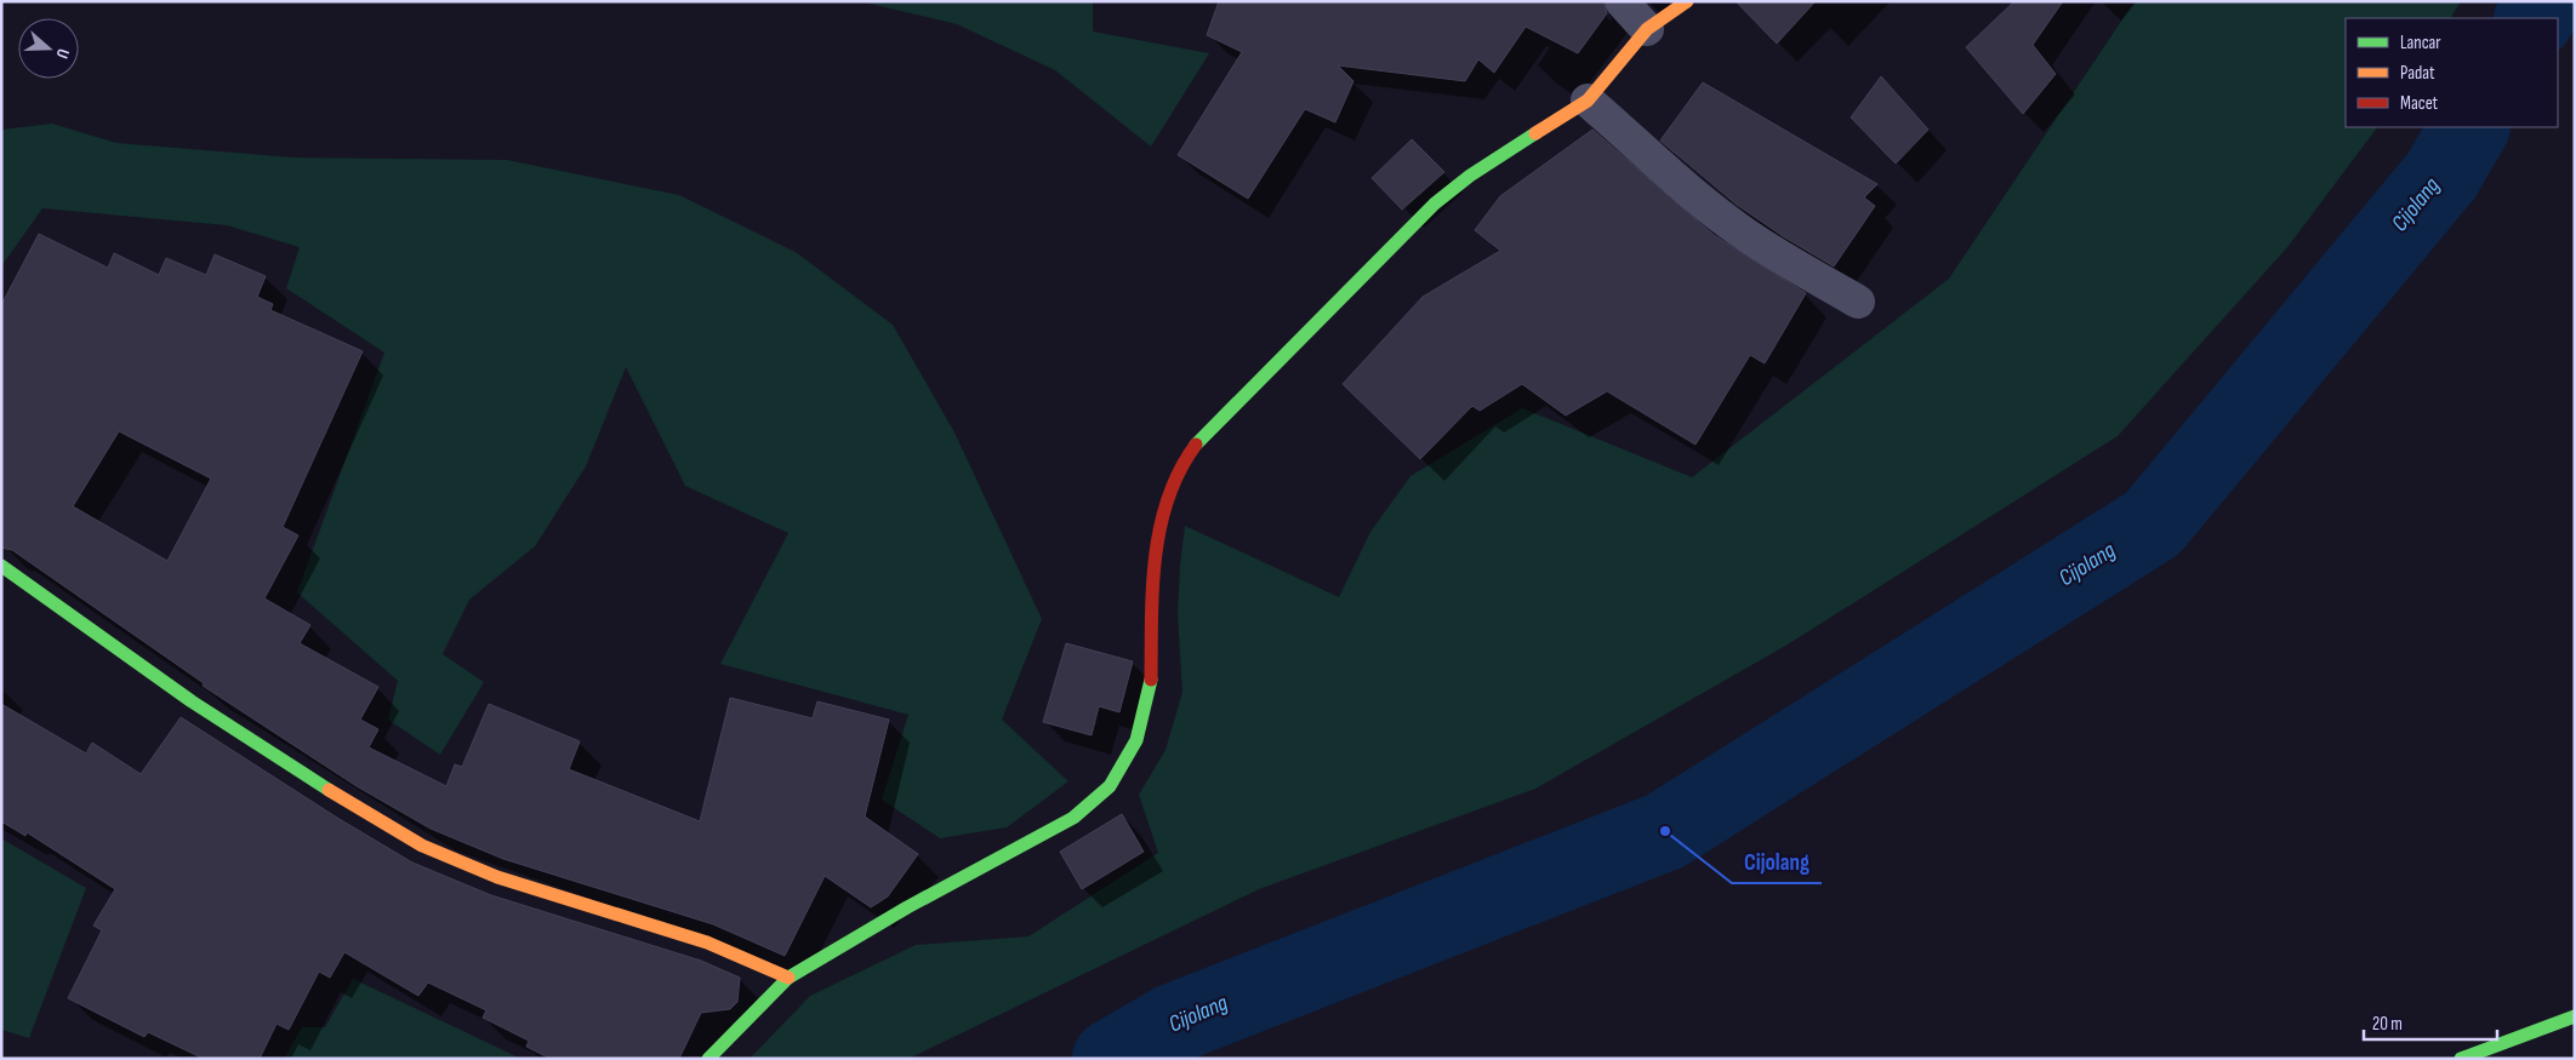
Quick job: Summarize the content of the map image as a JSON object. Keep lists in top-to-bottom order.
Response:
{
  "water": ["Cijolang"],
  "places": ["Cijolang"],
  "legend": ["Lancar", "Padat", "Macet"],
  "scale_bar": "20 m",
  "north": "right"
}
